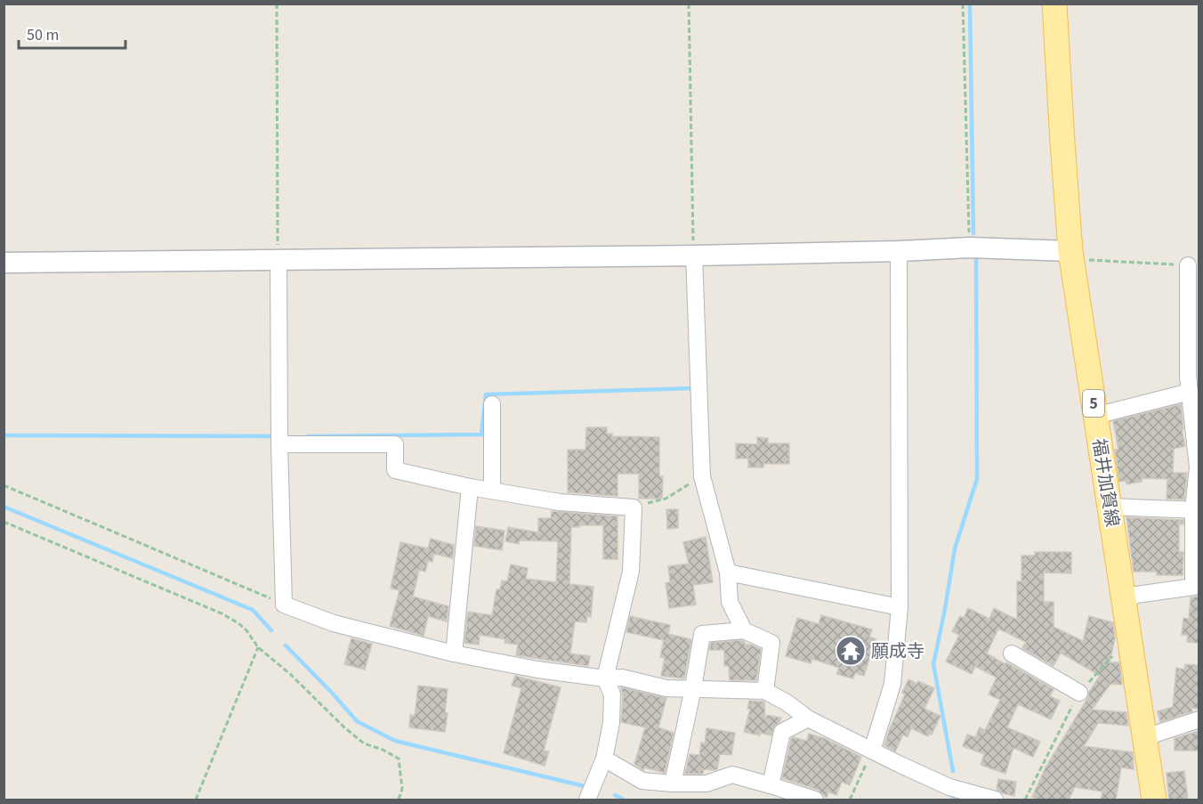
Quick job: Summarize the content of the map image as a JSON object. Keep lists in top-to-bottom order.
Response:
{
  "streets": {
    "main road": ["5", "福井加賀線"]
  },
  "places": {
    "temple": ["願成寺"]
  },
  "scale_bar": "50 m"
}
